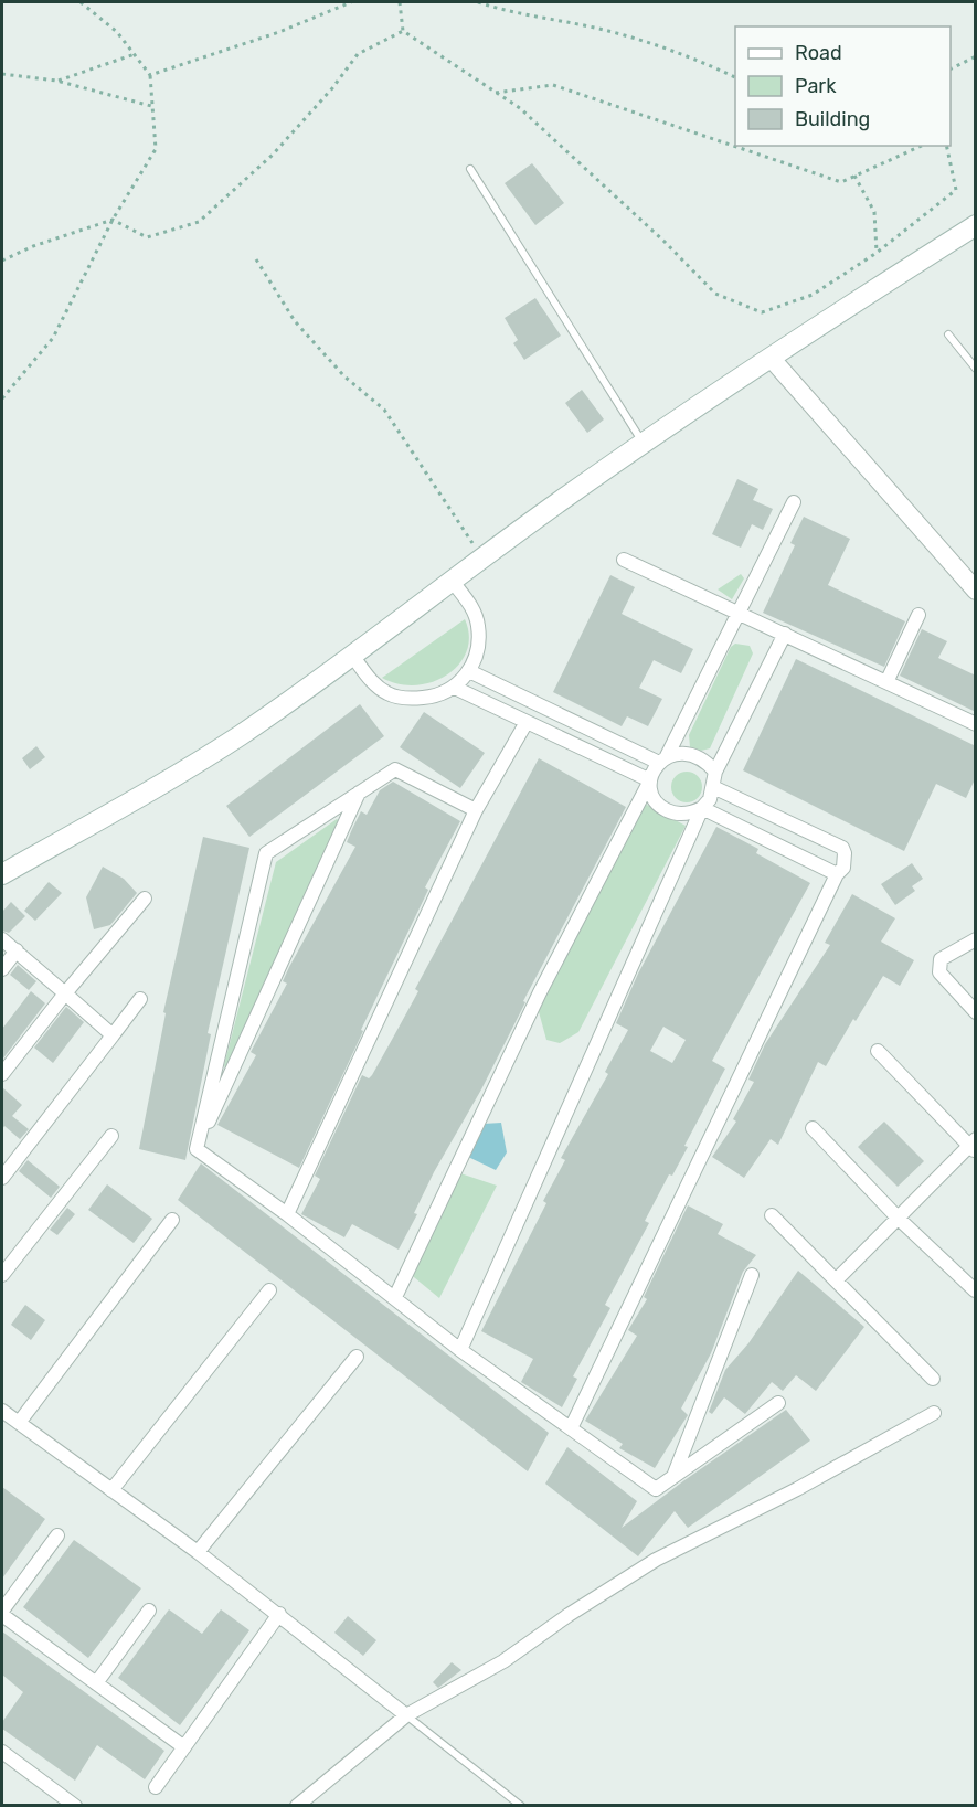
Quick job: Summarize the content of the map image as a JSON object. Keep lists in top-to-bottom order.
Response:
{
  "legend": ["Road", "Park", "Building"]
}
